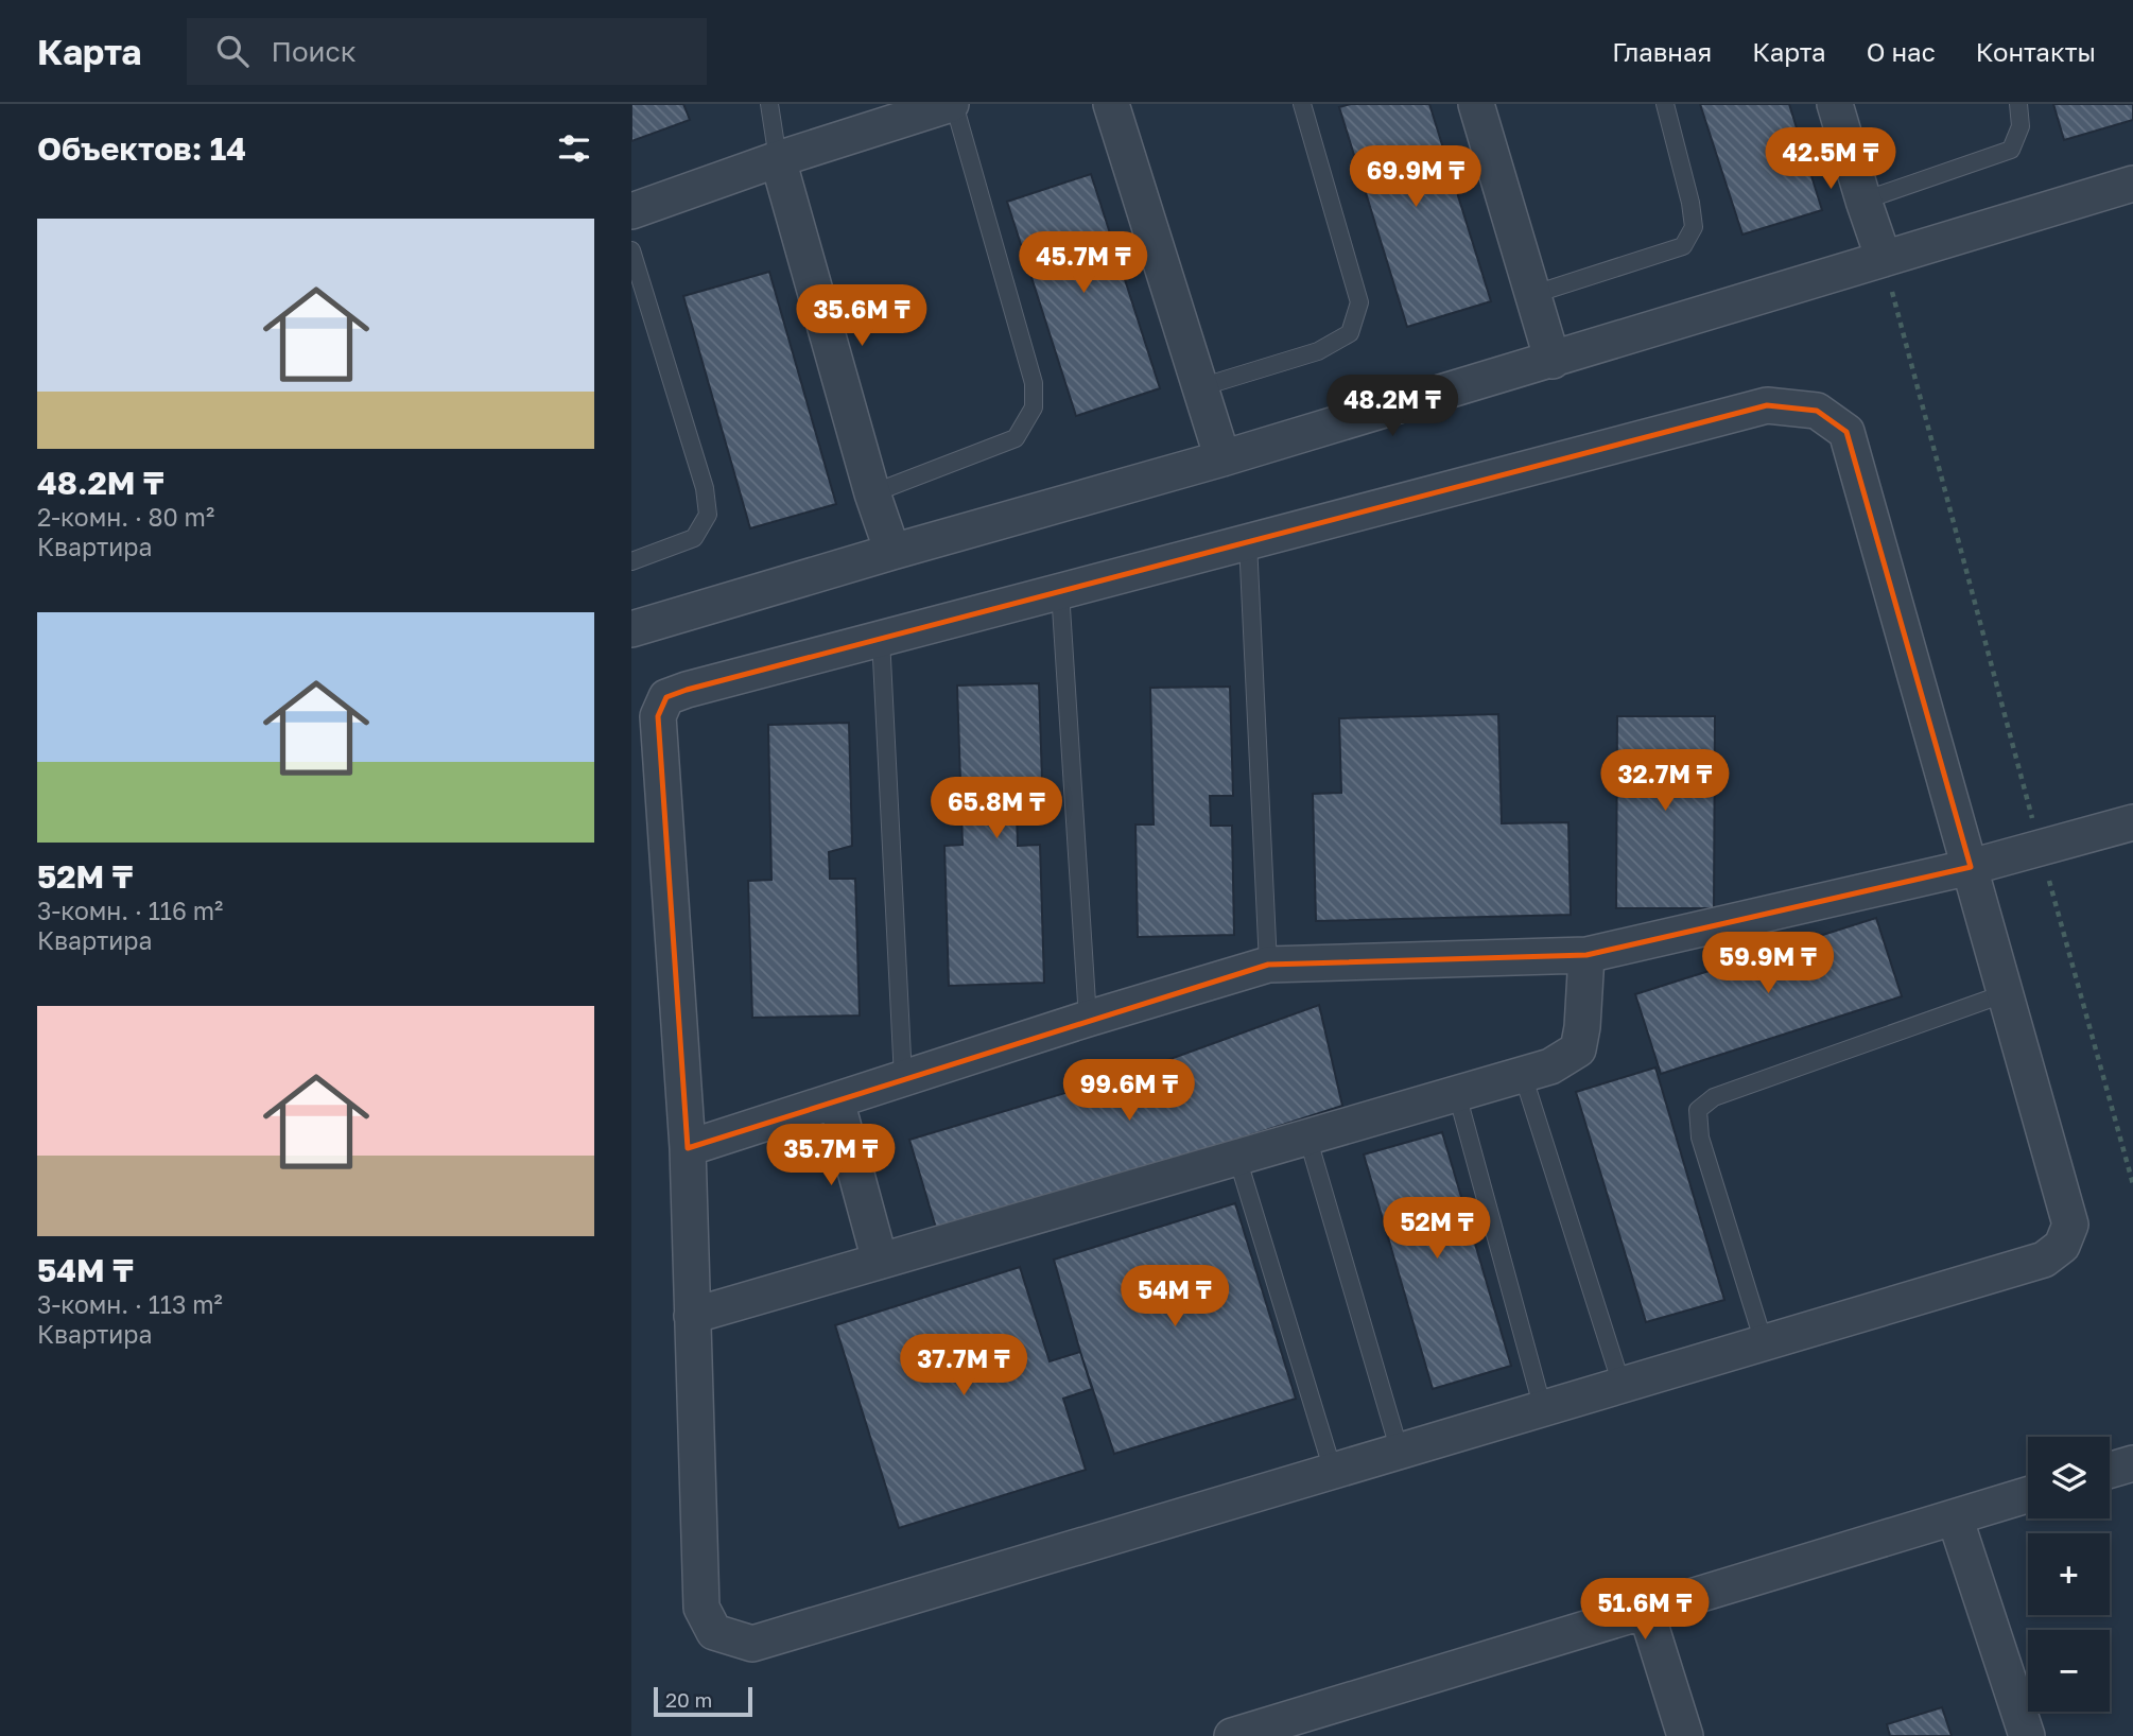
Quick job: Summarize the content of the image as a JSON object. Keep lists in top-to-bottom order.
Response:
{
  "scale_bar": "20 m",
  "page": {
    "header": "Карта",
    "search": "Поиск",
    "nav": [
      "Главная",
      "Карта",
      "О нас",
      "Контакты"
    ],
    "heading": "Объектов: 14",
    "price": [
      "42.5M ₸",
      "69.9M ₸",
      "45.7M ₸",
      "35.6M ₸",
      "48.2M ₸",
      "32.7M ₸",
      "65.8M ₸",
      "59.9M ₸",
      "99.6M ₸",
      "35.7M ₸",
      "52M ₸",
      "54M ₸",
      "37.7M ₸",
      "51.6M ₸"
    ],
    "list": [
      {
        "name": "48.2M ₸",
        "note": "2-комн. · 80 m² · Квартира"
      },
      {
        "name": "52M ₸",
        "note": "3-комн. · 116 m² · Квартира"
      },
      {
        "name": "54M ₸",
        "note": "3-комн. · 113 m² · Квартира"
      }
    ],
    "map_buttons": ["+", "−"],
    "scale": "20 m"
  }
}
